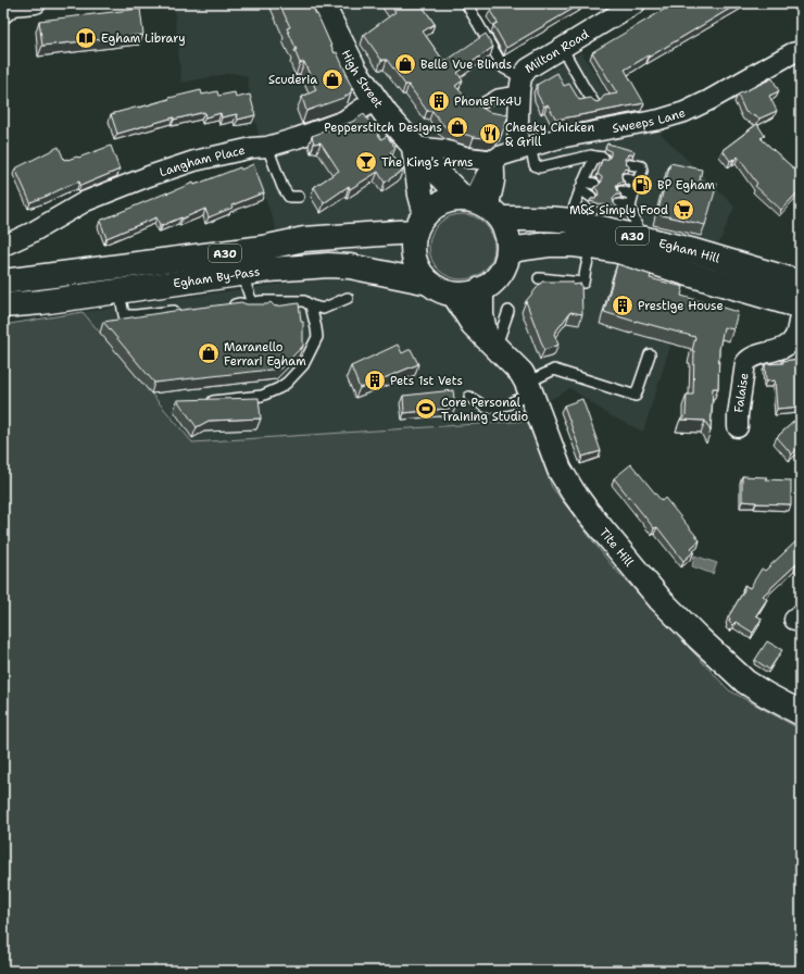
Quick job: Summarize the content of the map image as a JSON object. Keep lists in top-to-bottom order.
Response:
{
  "streets": {
    "main road": [
      "High Street",
      "A30",
      "Egham Hill",
      "Egham By-Pass",
      "Tite Hill"
    ],
    "street": [
      "Milton Road",
      "Sweeps Lane",
      "Langham Place",
      "Falaise"
    ]
  },
  "crossings": [
    ["High Street", "Sweeps Lane"],
    ["High Street", "Langham Place"],
    ["High Street", "Egham Hill"],
    ["High Street", "Egham By-Pass"],
    ["High Street", "Tite Hill"],
    ["Sweeps Lane", "Egham Hill"],
    ["Sweeps Lane", "Egham By-Pass"],
    ["Sweeps Lane", "Tite Hill"],
    ["Egham Hill", "Egham By-Pass"],
    ["Egham Hill", "Tite Hill"],
    ["Egham By-Pass", "Tite Hill"]
  ],
  "places": {
    "library": ["Egham Library"],
    "shop": [
      "Belle Vue Blinds",
      "Scuderia",
      "Pepperstitch Designs",
      "Maranello Ferrari Egham"
    ],
    "building": ["PhoneFix4U", "Prestige House", "Pets 1st Vets"],
    "restaurant": ["Cheeky Chicken & Grill"],
    "bar": ["The King's Arms"],
    "fuel station": ["BP Egham"],
    "supermarket": ["M&S Simply Food"],
    "sports": ["Core Personal Training Studio"]
  }
}
